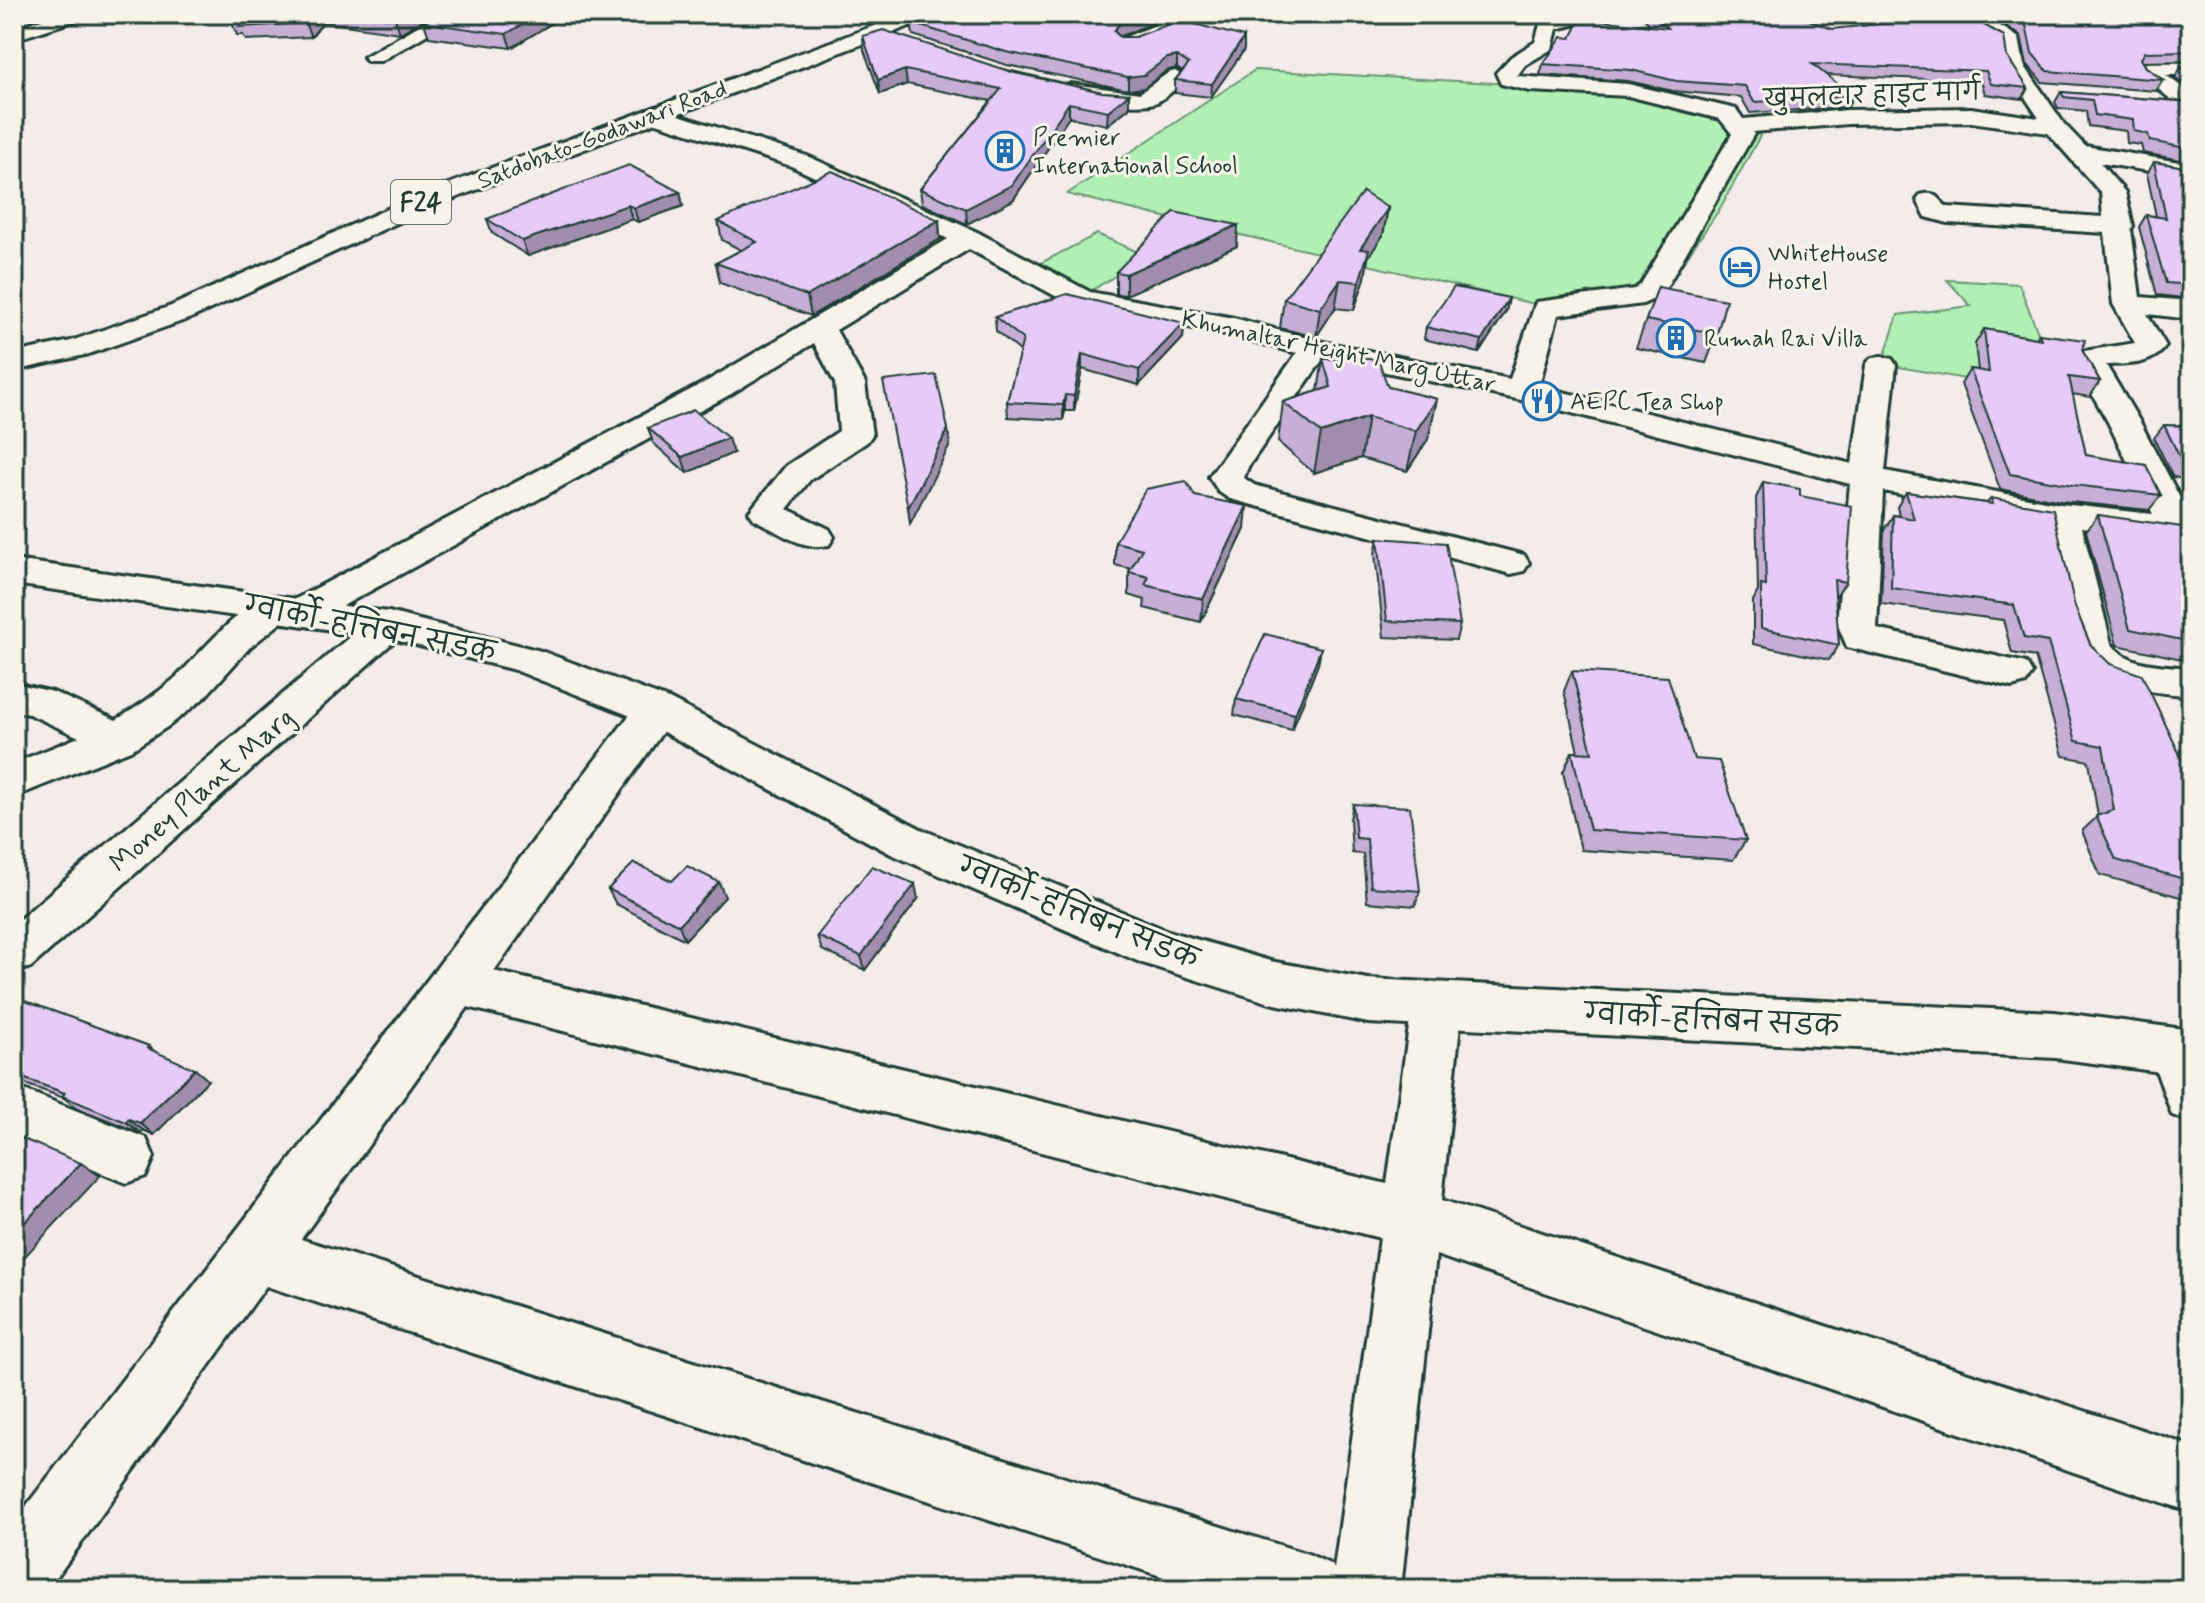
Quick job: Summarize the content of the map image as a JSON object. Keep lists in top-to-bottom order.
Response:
{
  "streets": {
    "street": [
      "खुमलटार हाइट मार्ग",
      "Satdobato-Godawari Road",
      "F24",
      "Khumaltar Height Marg Uttar",
      "ग्वार्को-हत्तिबन सडक",
      "Money Plant Marg"
    ]
  },
  "crossings": [
    ["Satdobato-Godawari Road", "Khumaltar Height Marg Uttar"],
    ["ग्वार्को-हत्तिबन सडक", "Money Plant Marg"]
  ],
  "places": {
    "building": ["Premier International School", "Rumah Rai Villa"],
    "hotel": ["WhiteHouse Hostel"],
    "restaurant": ["AEPC Tea Shop"]
  }
}
